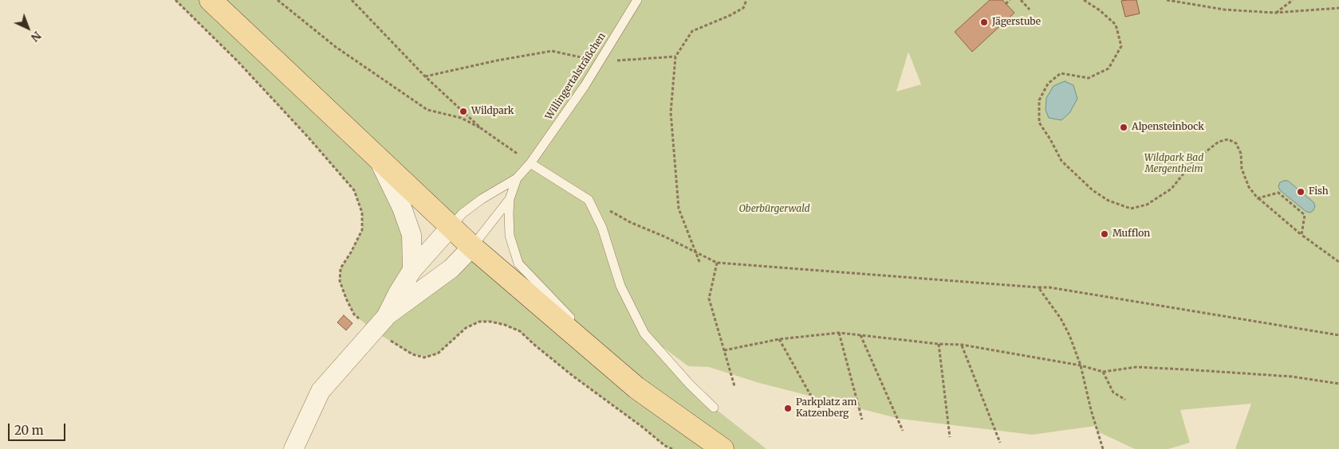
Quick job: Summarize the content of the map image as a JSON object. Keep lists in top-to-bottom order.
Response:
{
  "streets": {
    "lane": ["Willingertalsträßchen"]
  },
  "parks": ["Wildpark Bad Mergentheim", "Oberbürgerwald"],
  "places": [
    "Jägerstube",
    "Wildpark",
    "Alpensteinbock",
    "Fish",
    "Mufflon",
    "Parkplatz am Katzenberg"
  ],
  "scale_bar": "20 m",
  "north": "bottom right"
}
